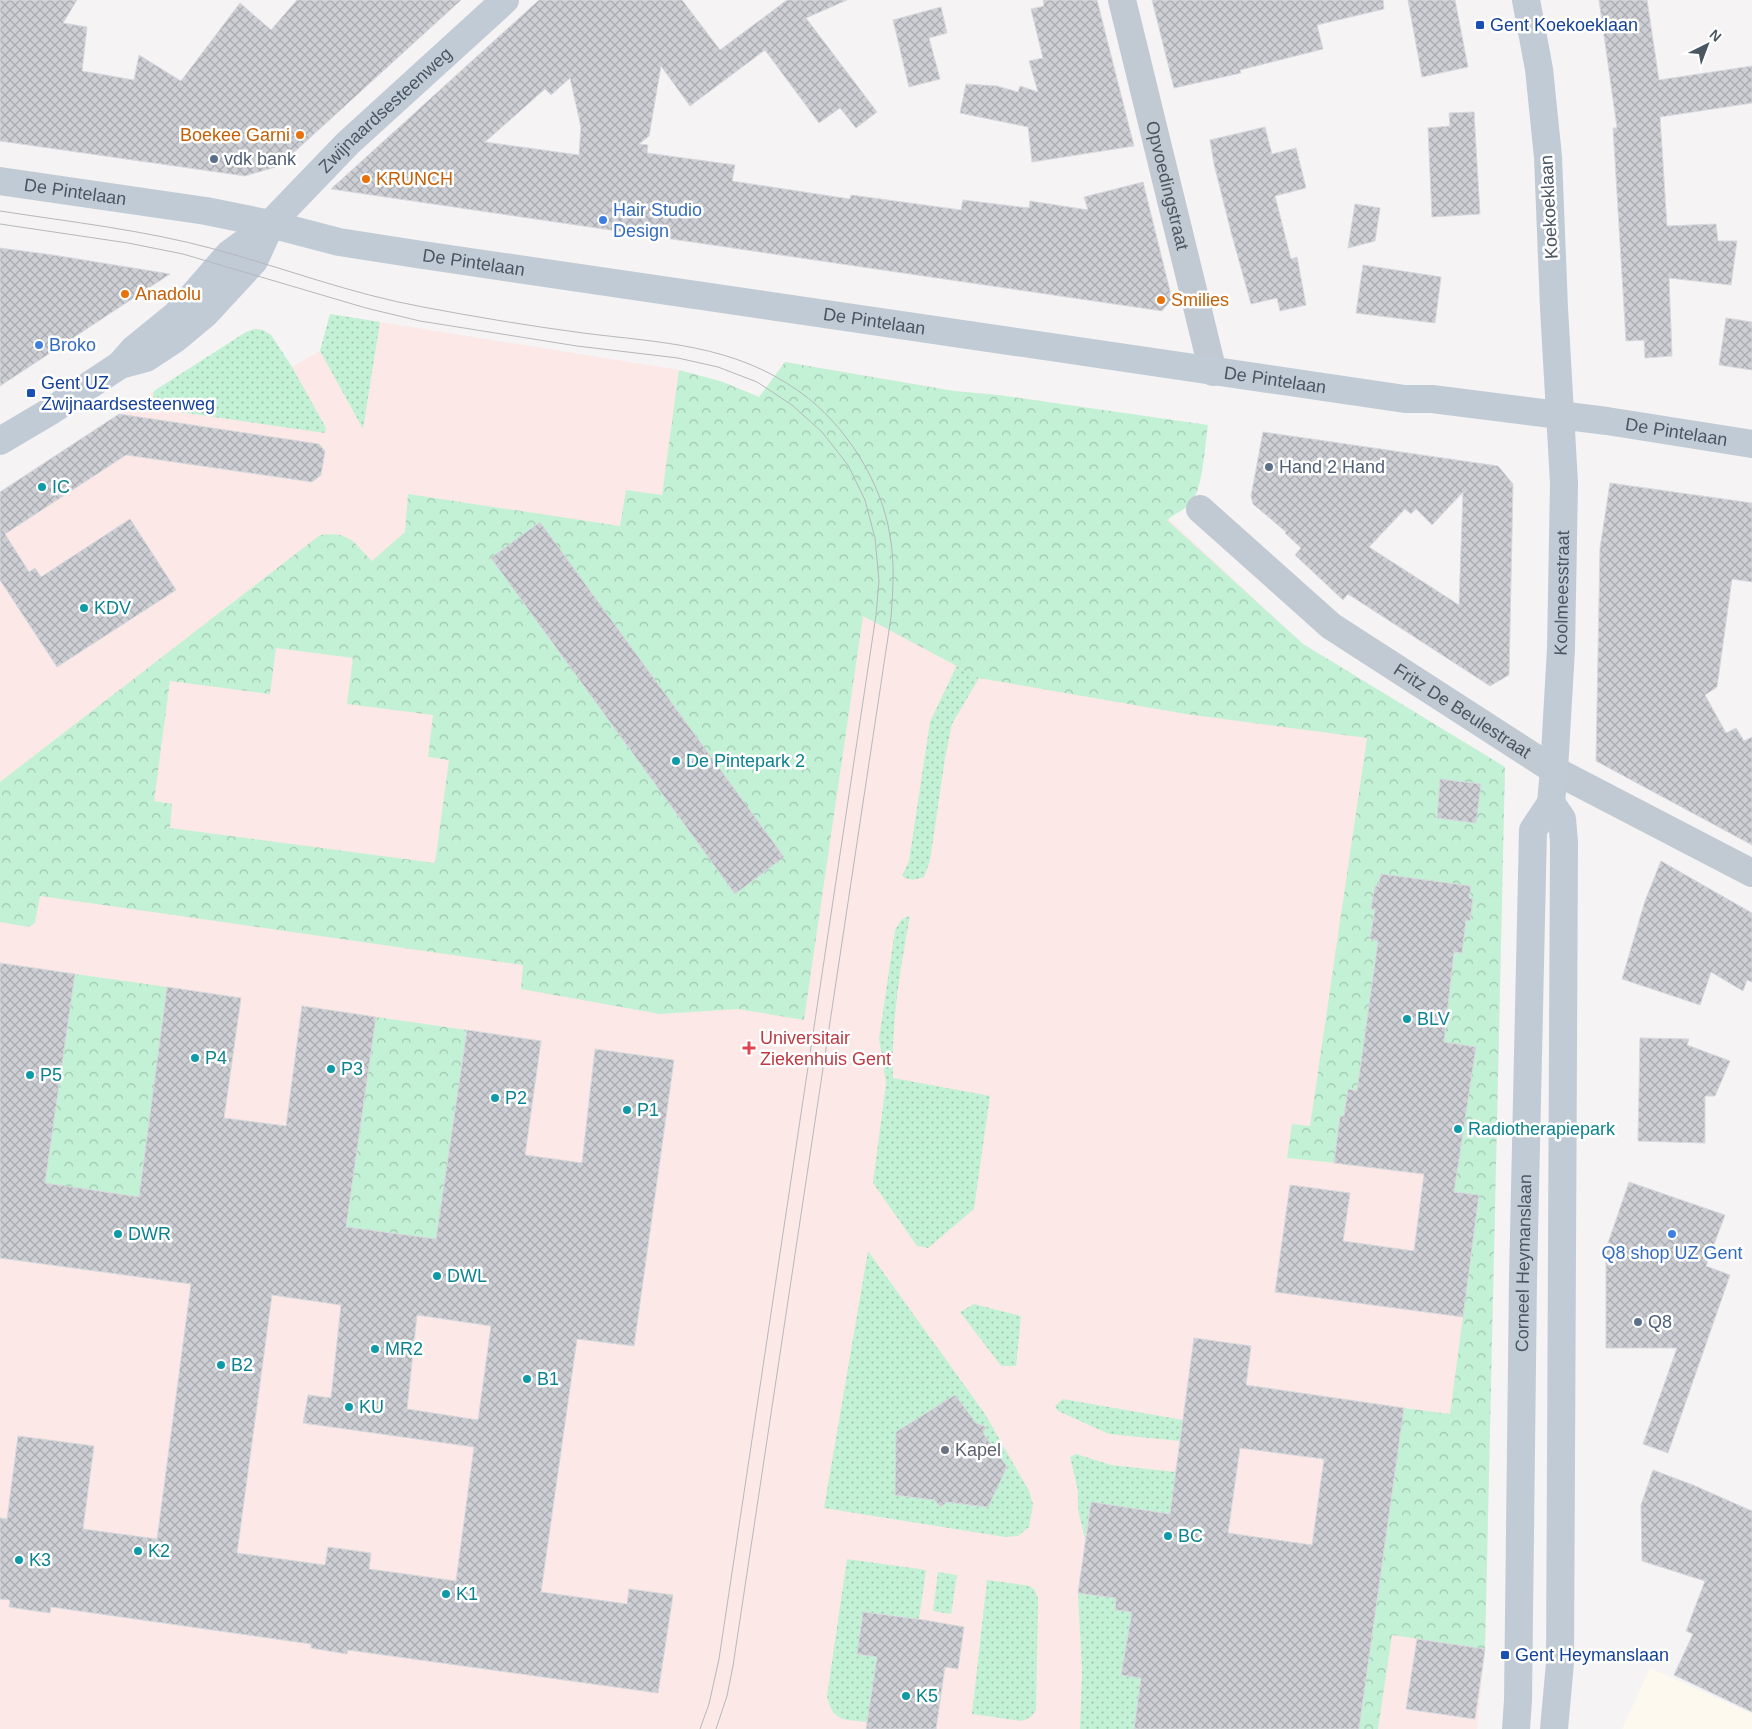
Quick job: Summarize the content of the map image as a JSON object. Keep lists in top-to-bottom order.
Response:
{
  "streets": {
    "street": [
      "Zwijnaardsesteenweg",
      "Opvoedingstraat",
      "De Pintelaan",
      "Koekoeklaan",
      "Koolmeesstraat",
      "Fritz De Beulestraat",
      "Corneel Heymanslaan"
    ]
  },
  "crossings": [
    ["Zwijnaardsesteenweg", "De Pintelaan"],
    ["Opvoedingstraat", "De Pintelaan"],
    ["De Pintelaan", "Koekoeklaan"],
    ["De Pintelaan", "Koolmeesstraat"],
    ["Koekoeklaan", "Koolmeesstraat"],
    ["Koolmeesstraat", "Fritz De Beulestraat"],
    ["Koolmeesstraat", "Corneel Heymanslaan"],
    ["Fritz De Beulestraat", "Corneel Heymanslaan"]
  ],
  "places": {
    "transit": ["Gent Koekoeklaan", "Gent UZ Zwijnaardsesteenweg", "Gent Heymanslaan"],
    "other": [
      "Boekee Garni",
      "vdk bank",
      "KRUNCH",
      "Hair Studio Design",
      "Anadolu",
      "Smilies",
      "Broko",
      "Hand 2 Hand",
      "IC",
      "KDV",
      "De Pintepark 2",
      "BLV",
      "P4",
      "P3",
      "P5",
      "P2",
      "P1",
      "Radiotherapiepark",
      "DWR",
      "Q8 shop UZ Gent",
      "DWL",
      "Q8",
      "MR2",
      "B2",
      "B1",
      "KU",
      "Kapel",
      "BC",
      "K2",
      "K3",
      "K1",
      "K5"
    ],
    "health": ["Universitair Ziekenhuis Gent"]
  },
  "north": "top right"
}
